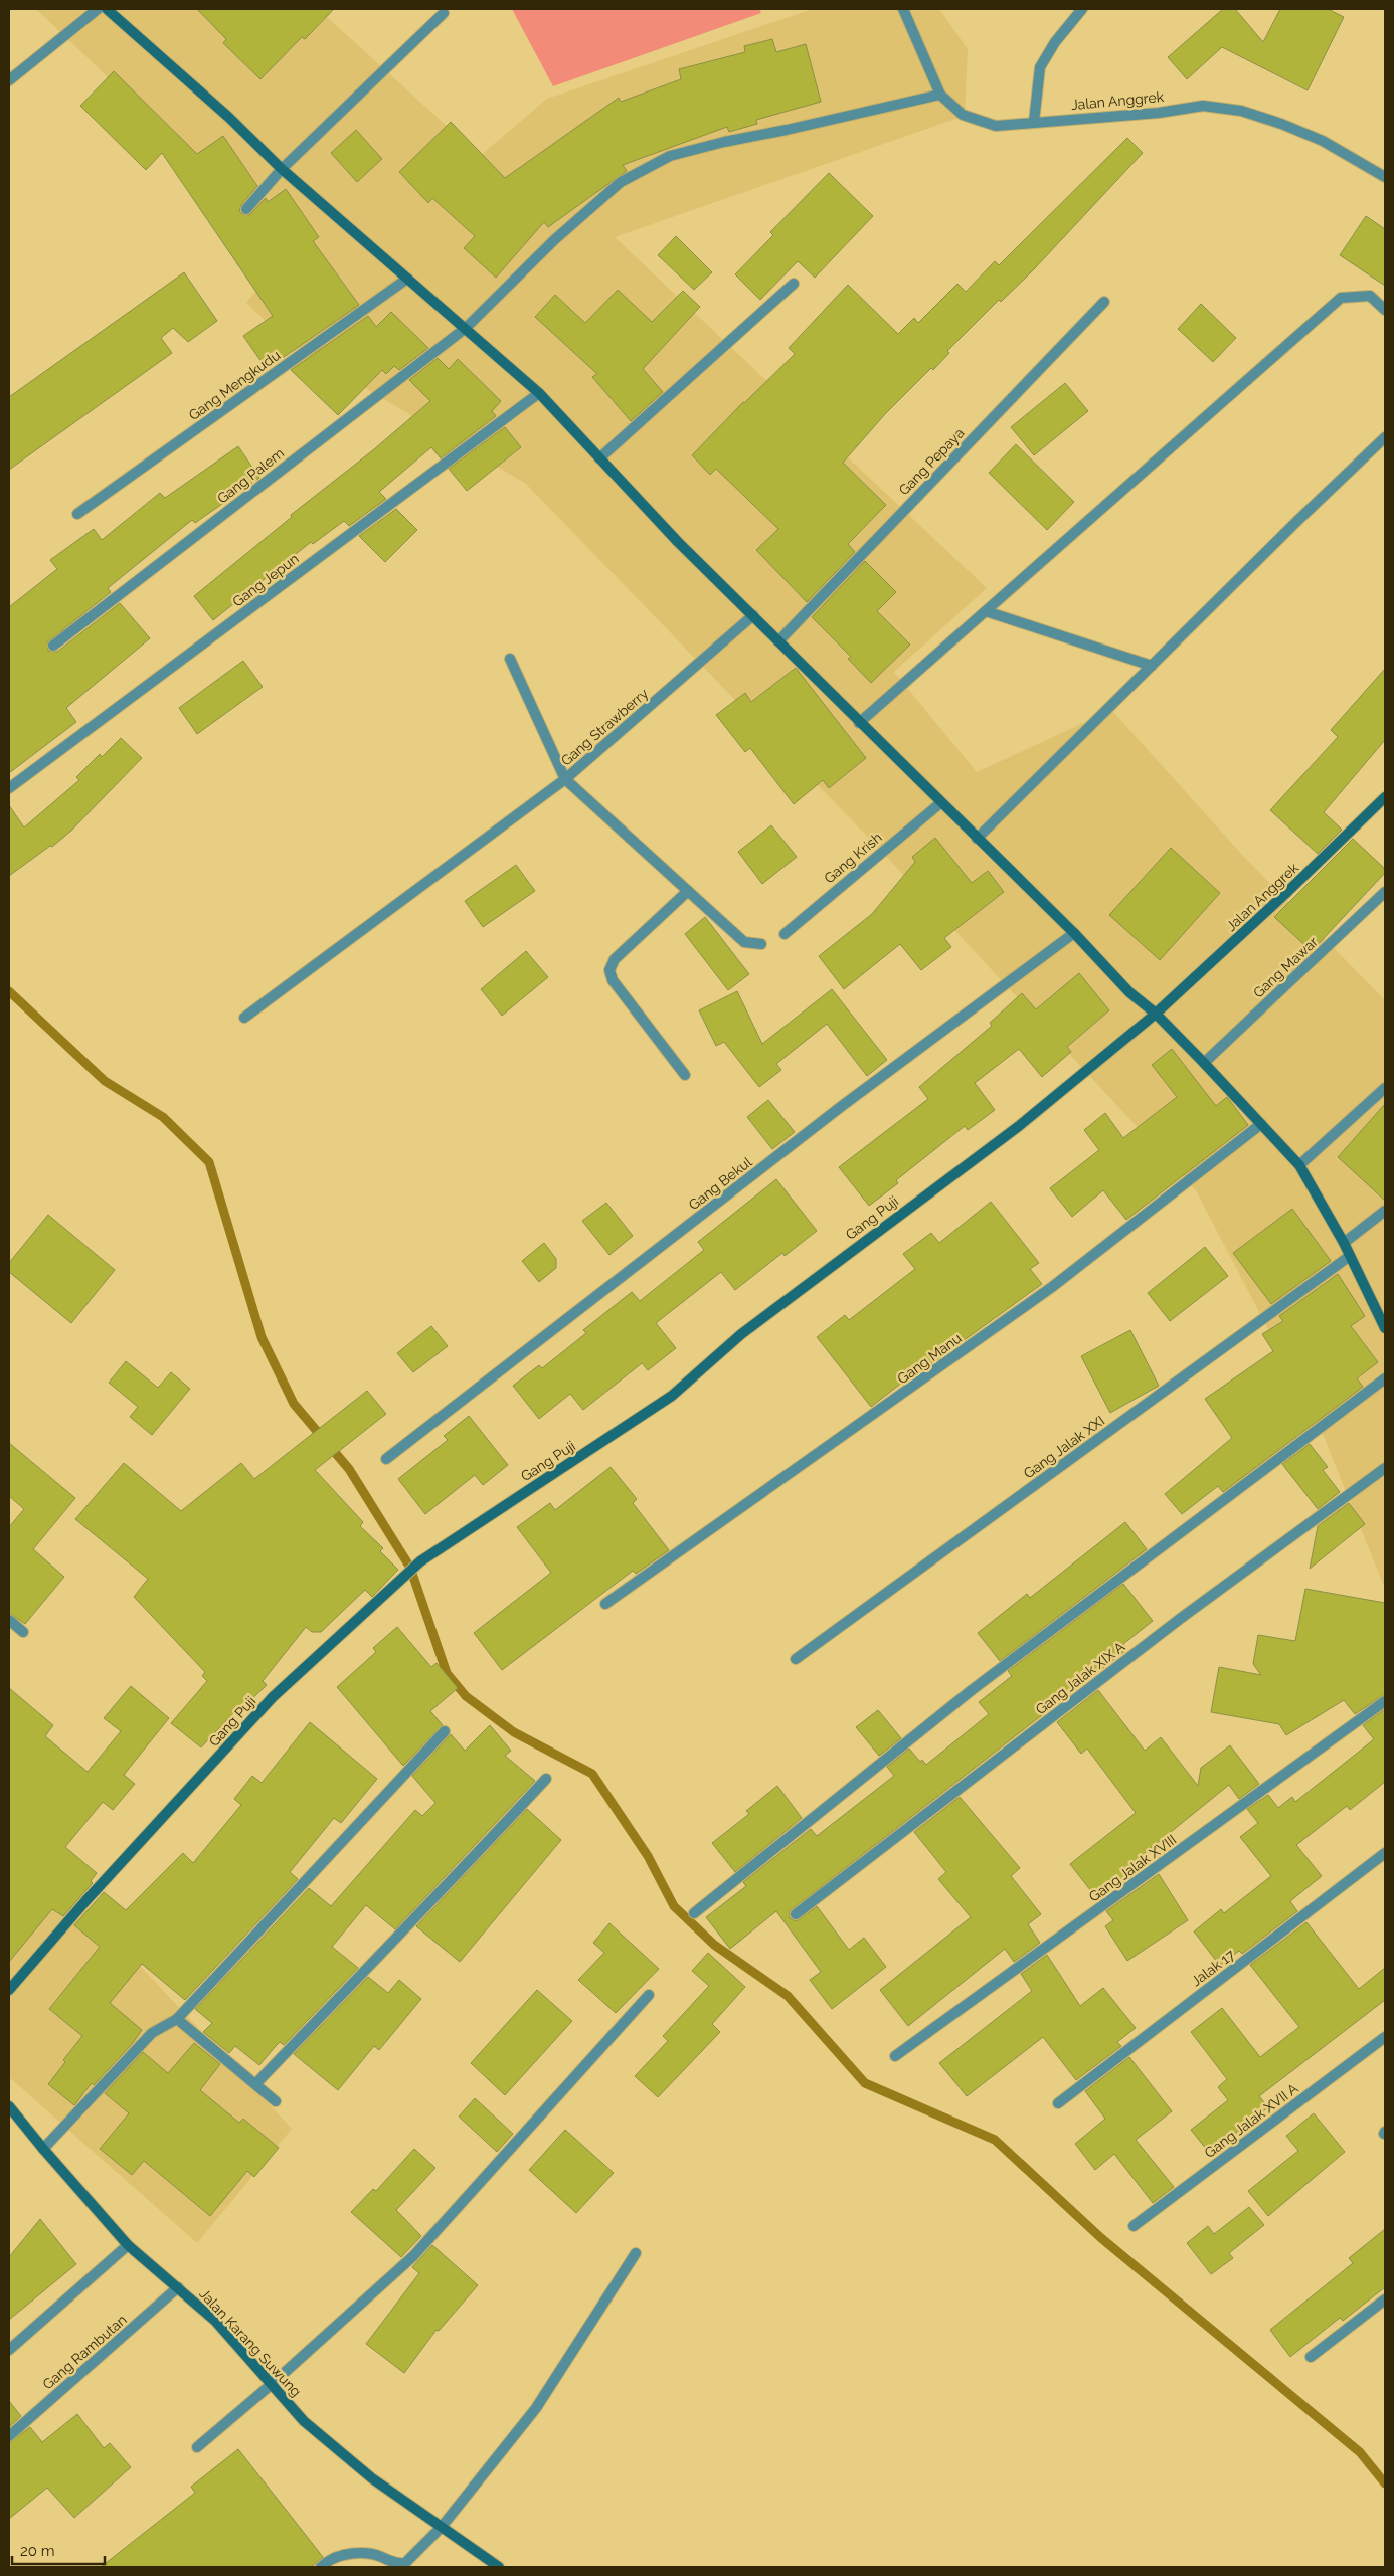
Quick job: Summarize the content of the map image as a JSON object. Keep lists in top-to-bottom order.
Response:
{
  "streets": {
    "street": [
      "Jalan Anggrek",
      "Gang Mengkudu",
      "Gang Pepaya",
      "Gang Palem",
      "Gang Jepun",
      "Gang Strawberry",
      "Gang Krish",
      "Gang Mawar",
      "Gang Bekul",
      "Gang Puji",
      "Gang Manu",
      "Gang Jalak XXI",
      "Gang Jalak XIX A",
      "Gang Jalak XVIII",
      "Jalak 17",
      "Gang Jalak XVII A",
      "Jalan Karang Suwung",
      "Gang Rambutan"
    ]
  },
  "crossings": [
    ["Jalan Anggrek", "Gang Palem"],
    ["Jalan Anggrek", "Gang Puji"],
    ["Jalan Karang Suwung", "Gang Rambutan"]
  ],
  "scale_bar": "20 m"
}
